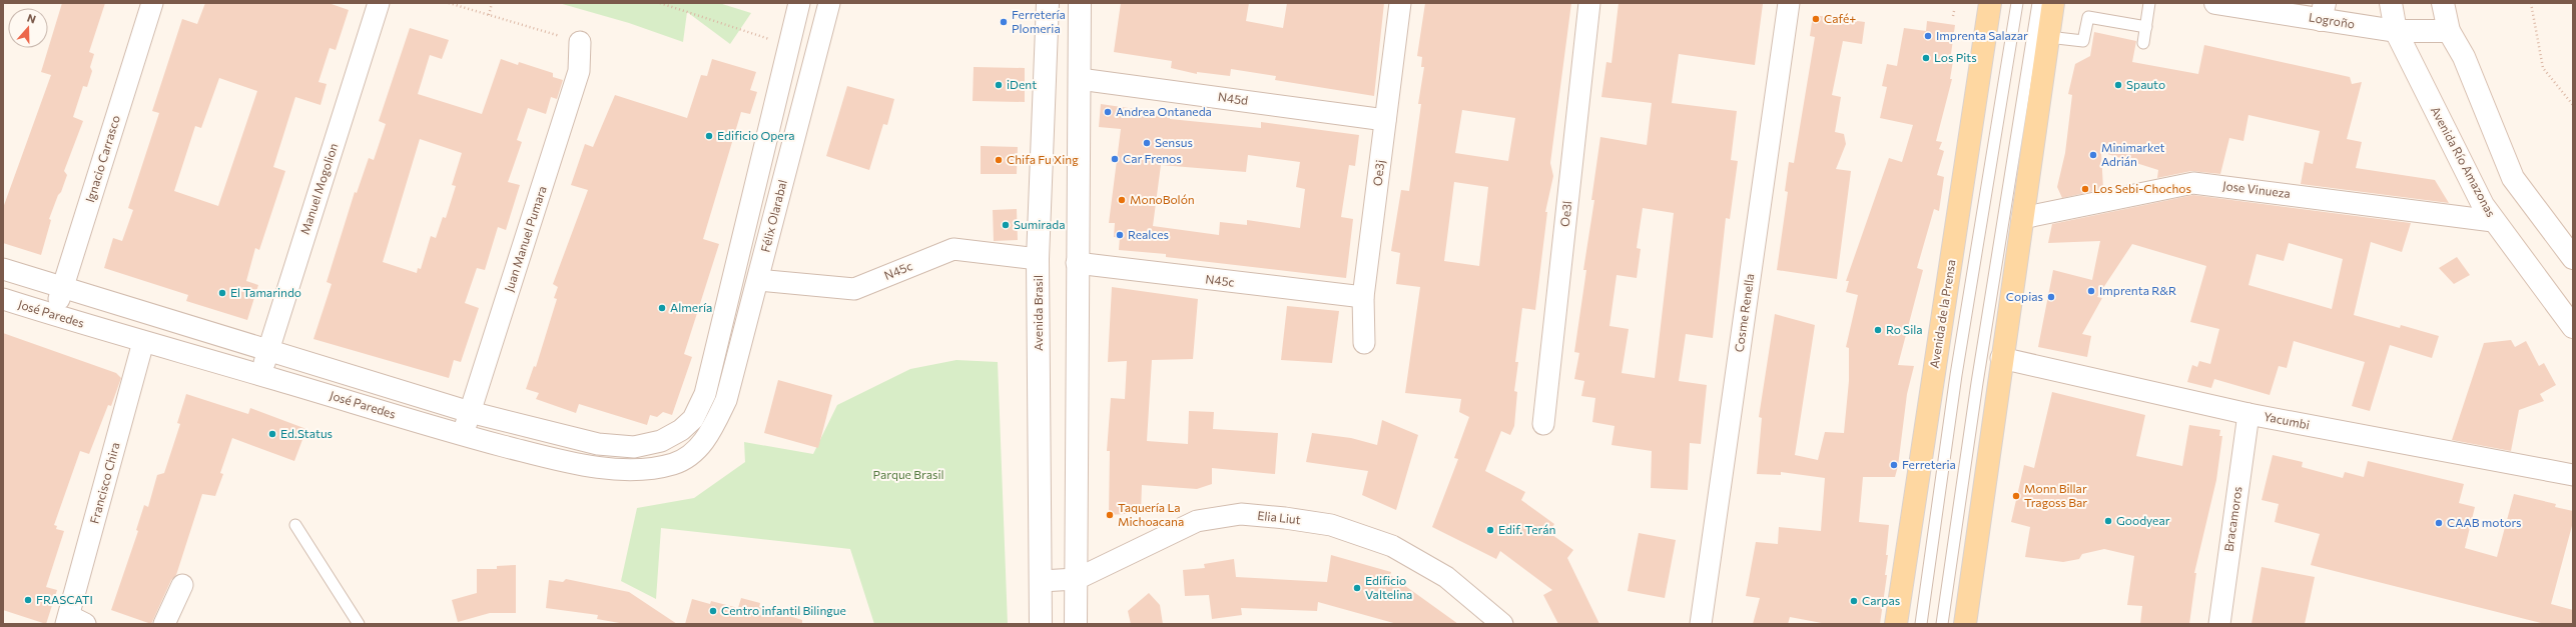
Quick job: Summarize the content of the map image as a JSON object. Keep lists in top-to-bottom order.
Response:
{
  "streets": {
    "main road": ["Avenida de la Prensa"],
    "street": [
      "Logroño",
      "N45d",
      "Ignacio Carrasco",
      "Avenida Río Amazonas",
      "Oe3j",
      "Manuel Mogolion",
      "Jose Vinueza",
      "Oe3l",
      "Félix Olarabal",
      "Juan Manuel Pumara",
      "N45c",
      "Avenida Brasil",
      "Cosme Renella",
      "José Paredes",
      "Yacumbi",
      "Francisco Chira",
      "Elia Liut",
      "Bracamoros"
    ]
  },
  "crossings": [
    ["Logroño", "Avenida Río Amazonas"],
    ["N45d", "Oe3j"],
    ["Ignacio Carrasco", "José Paredes"],
    ["Avenida Río Amazonas", "Jose Vinueza"],
    ["Oe3j", "N45c"],
    ["Manuel Mogolion", "José Paredes"],
    ["Félix Olarabal", "N45c"],
    ["Félix Olarabal", "José Paredes"],
    ["Juan Manuel Pumara", "José Paredes"],
    ["N45c", "Avenida Brasil"],
    ["Avenida Brasil", "Elia Liut"],
    ["José Paredes", "Francisco Chira"],
    ["Yacumbi", "Bracamoros"]
  ],
  "parks": ["Parque Brasil"],
  "places": [
    "Café+",
    "Ferretería Plomeria",
    "Imprenta Salazar",
    "Los Pits",
    "iDent",
    "Spauto",
    "Andrea Ontaneda",
    "Edificio Opera",
    "Sensus",
    "Minimarket Adrián",
    "Car Frenos",
    "Chifa Fu Xing",
    "Los Sebi-Chochos",
    "MonoBolón",
    "Sumirada",
    "Realces",
    "Imprenta R&R",
    "El Tamarindo",
    "Copias",
    "Almería",
    "Ro Sila",
    "Ed.Status",
    "Ferreteria",
    "Monn Billar Tragoss Bar",
    "Taquería La Michoacana",
    "Goodyear",
    "CAAB motors",
    "Edif. Terán",
    "Edificio Valtelina",
    "FRASCATI",
    "Carpas",
    "Centro infantil Bilingue"
  ],
  "north": "top"
}
